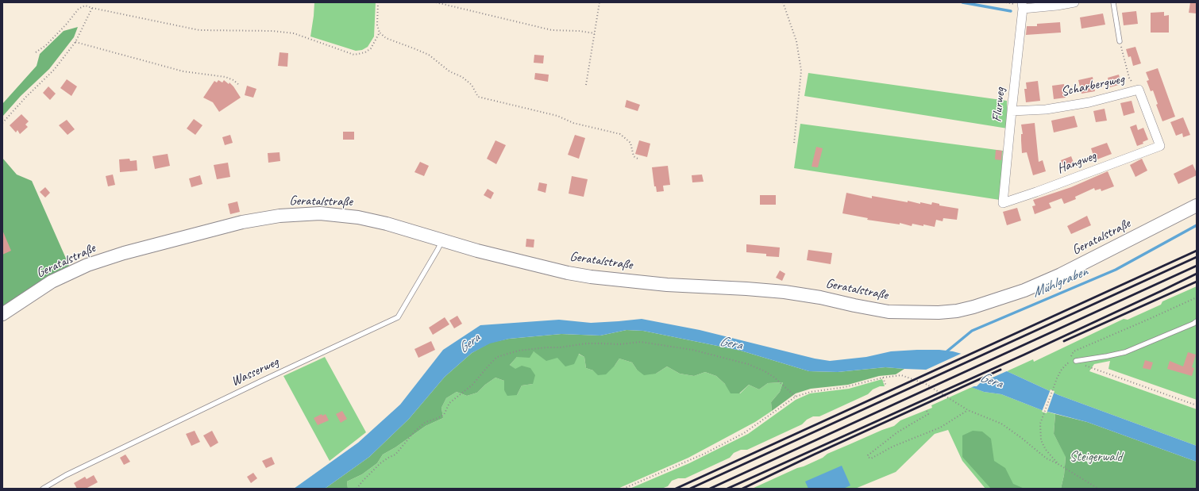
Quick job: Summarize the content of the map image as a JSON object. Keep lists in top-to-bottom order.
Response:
{
  "streets": {
    "street": [
      "Scharbergweg",
      "Flurweg",
      "Hangweg",
      "Geratalstraße"
    ],
    "lane": ["Wasserweg"]
  },
  "crossings": [
    ["Scharbergweg", "Flurweg"],
    ["Scharbergweg", "Hangweg"],
    ["Flurweg", "Hangweg"],
    ["Geratalstraße", "Wasserweg"]
  ],
  "water": ["Mühlgraben", "Gera"],
  "parks": ["Steigerwald"]
}
